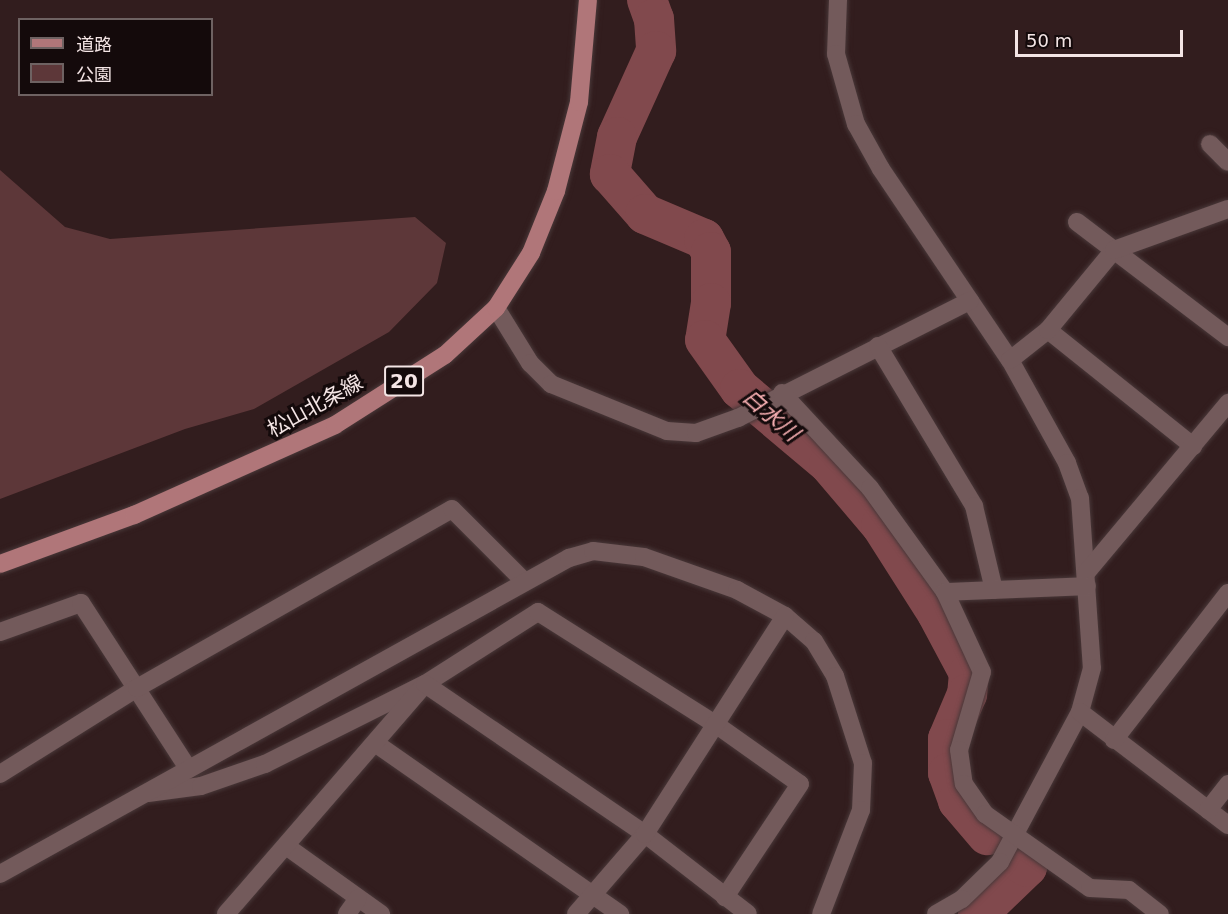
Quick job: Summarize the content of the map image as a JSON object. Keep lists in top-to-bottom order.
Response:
{
  "streets": {
    "main road": ["20", "松山北条線"]
  },
  "water": ["白水川"],
  "legend": ["道路", "公園"],
  "scale_bar": "50 m"
}
